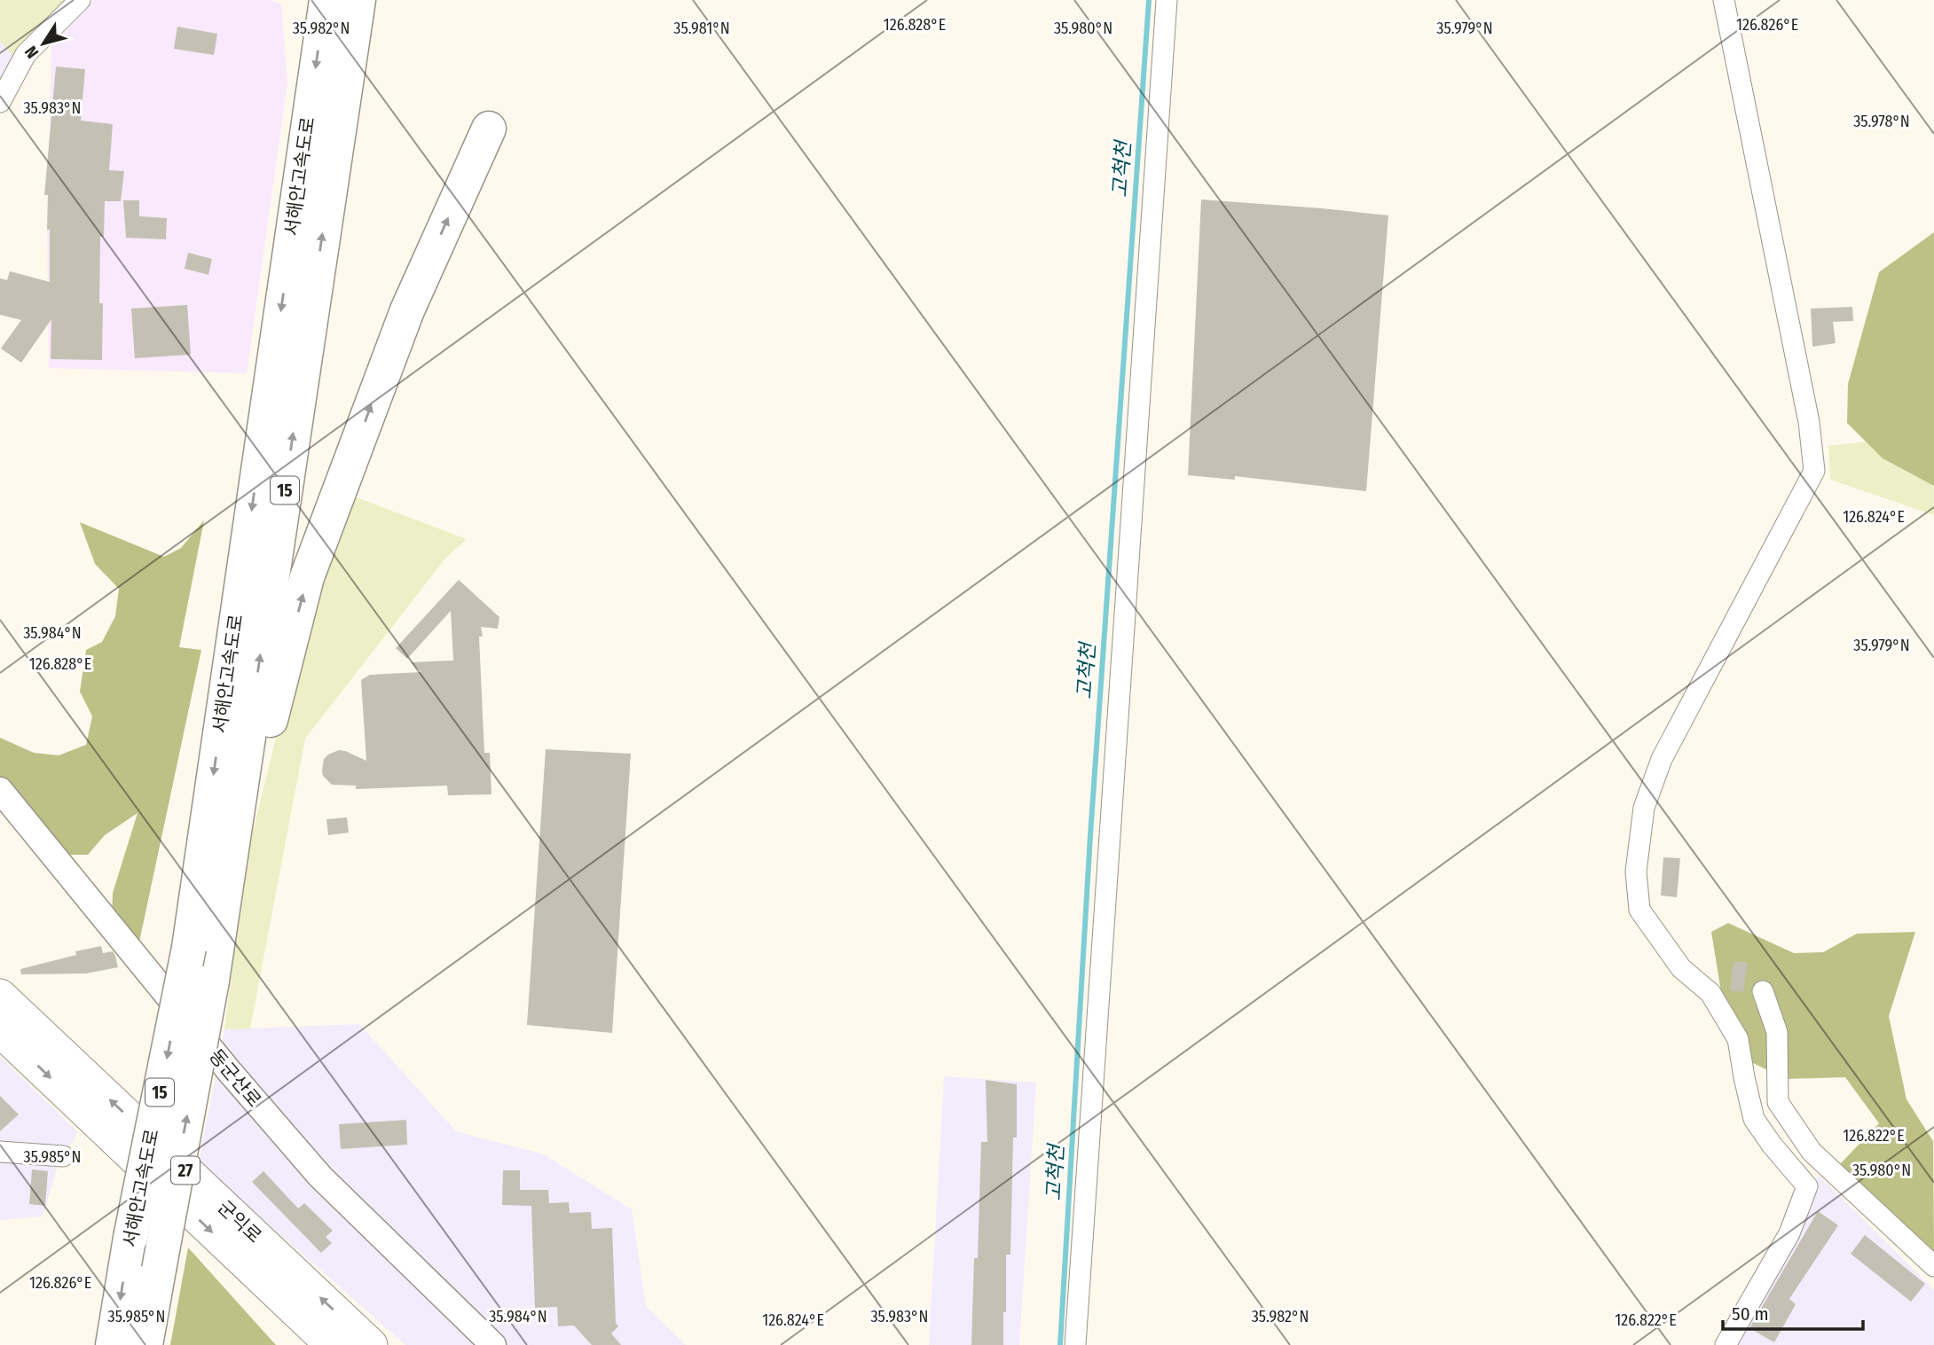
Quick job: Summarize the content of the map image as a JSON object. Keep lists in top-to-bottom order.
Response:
{
  "streets": {
    "highway": [
      "서해안고속도로",
      "15",
      "27",
      "군익로"
    ],
    "street": ["동군산로"]
  },
  "water": ["고척천"],
  "scale_bar": "50 m",
  "north": "bottom left",
  "coordinates": [
    "126.828°E",
    "126.826°E",
    "35.982°N",
    "35.981°N",
    "35.980°N",
    "35.979°N",
    "35.983°N",
    "35.978°N",
    "126.824°E",
    "35.984°N",
    "126.822°E",
    "35.985°N"
  ]
}
